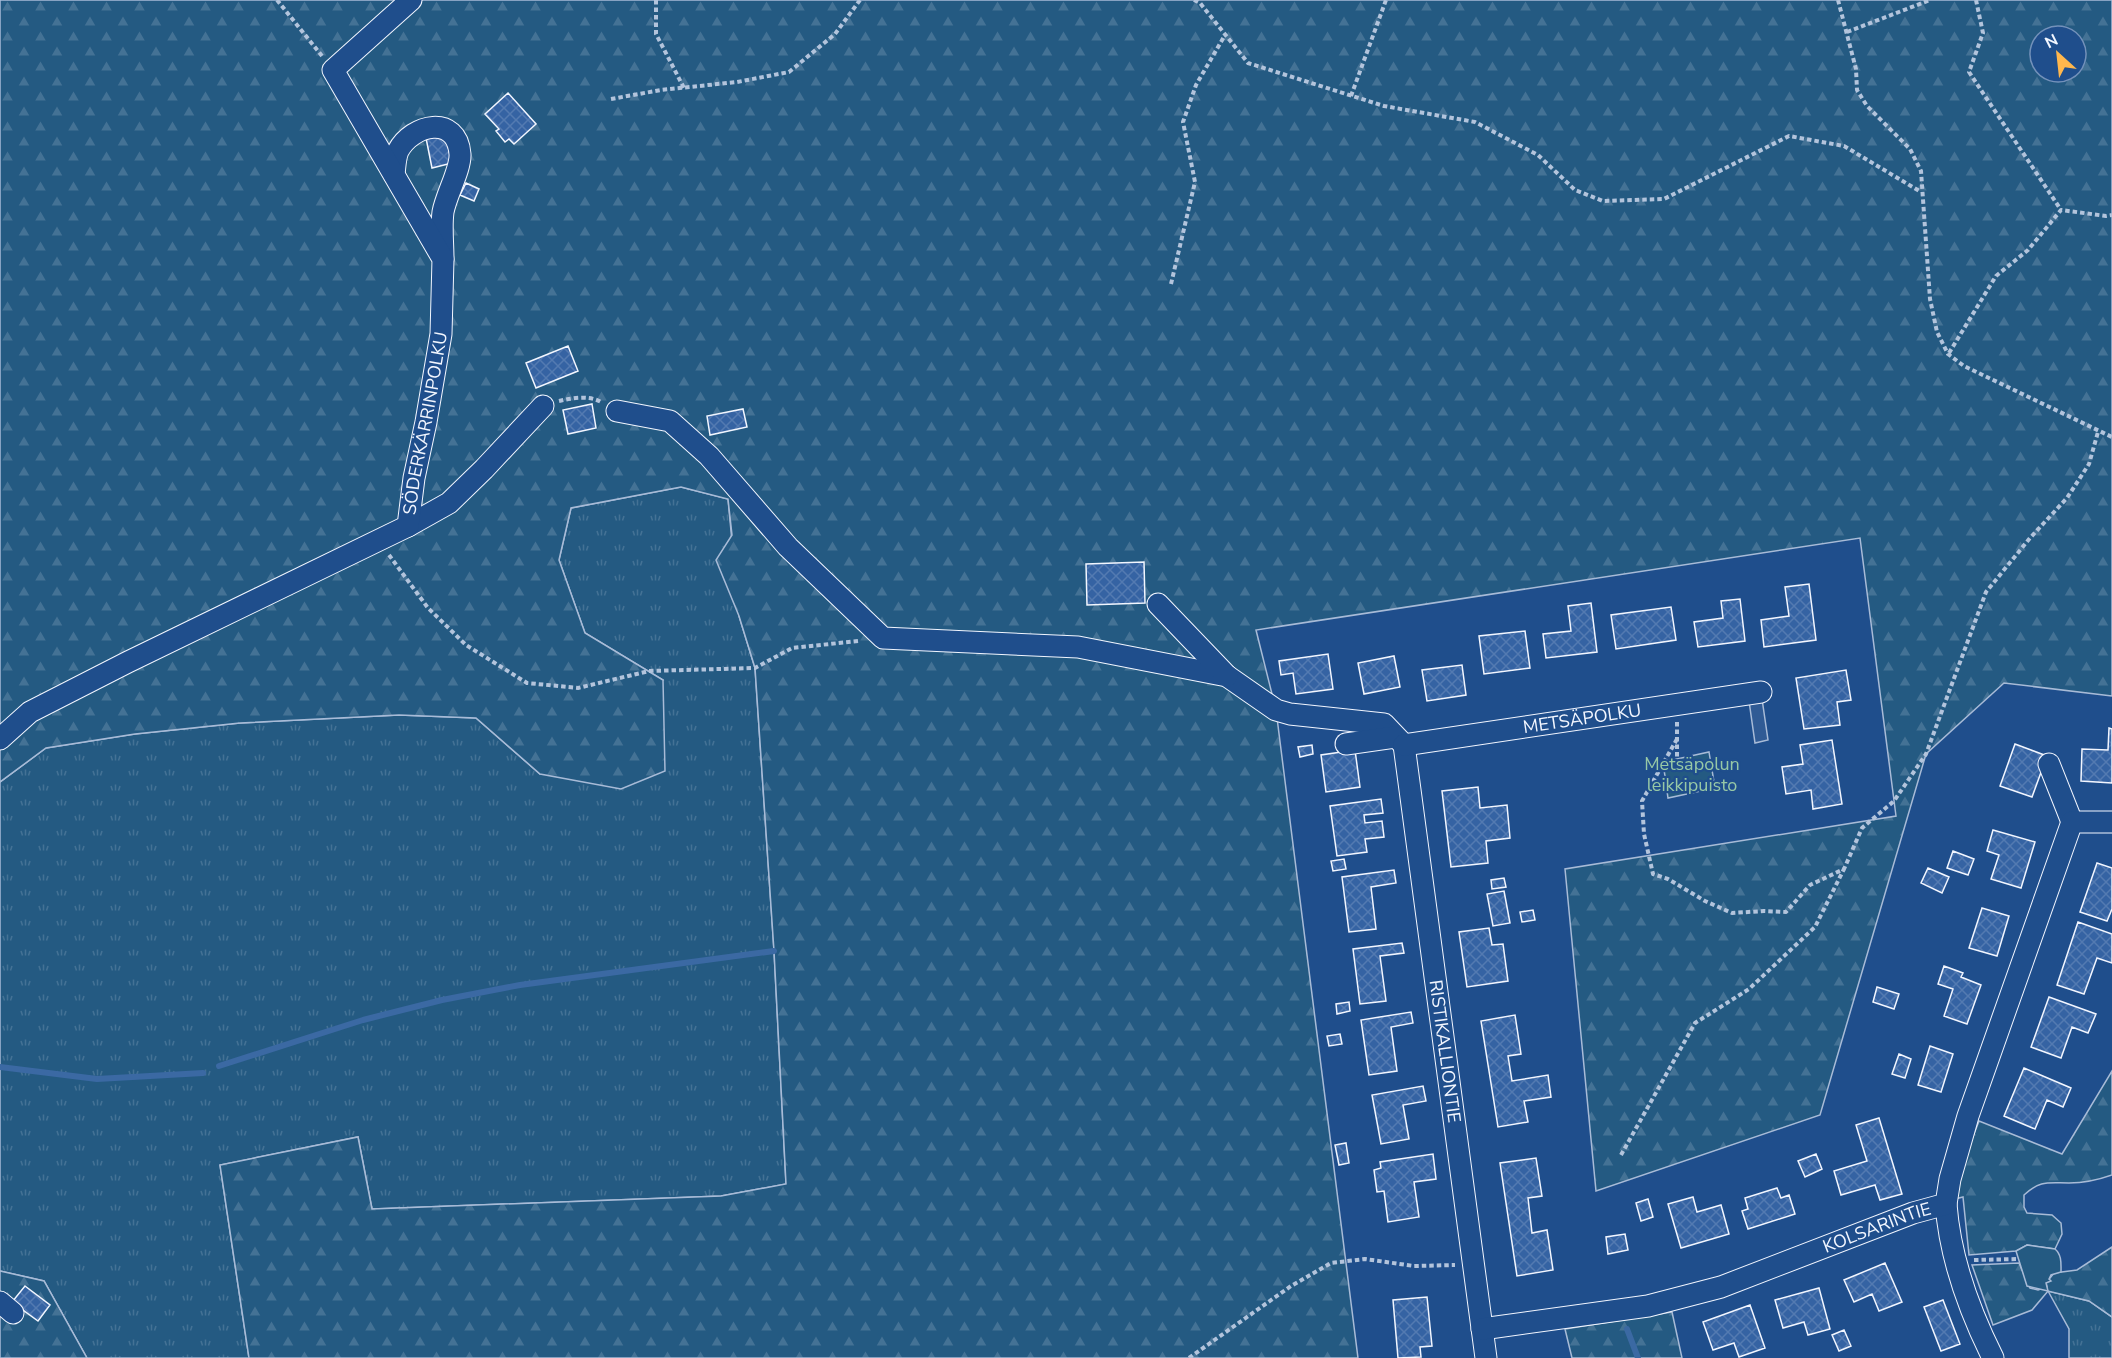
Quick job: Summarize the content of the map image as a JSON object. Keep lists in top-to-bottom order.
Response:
{
  "streets": {
    "street": [
      "SÖDERKÄRRINPOLKU",
      "METSÄPOLKU",
      "RISTIKALLIONTIE",
      "KOLSARINTIE"
    ]
  },
  "crossings": [
    ["METSÄPOLKU", "RISTIKALLIONTIE"],
    ["RISTIKALLIONTIE", "KOLSARINTIE"]
  ],
  "parks": ["Metsäpolun leikkipuisto"],
  "north": "top left"
}
